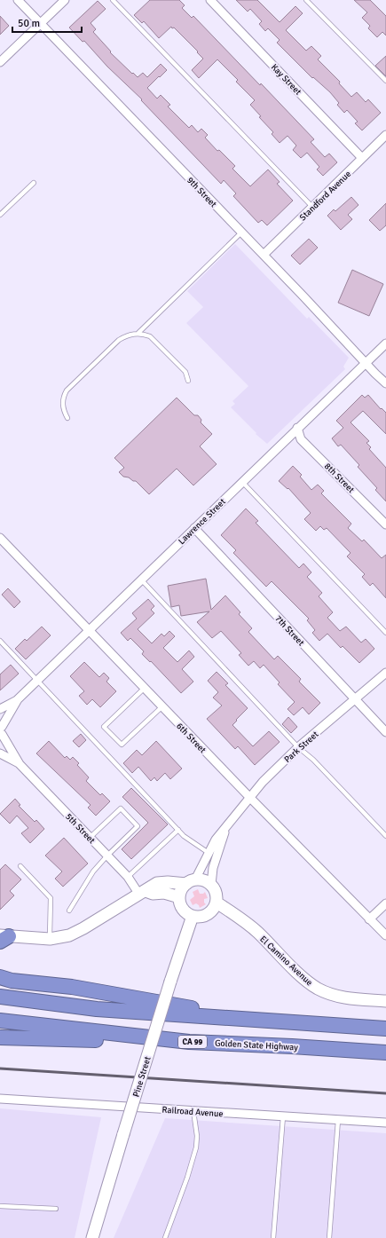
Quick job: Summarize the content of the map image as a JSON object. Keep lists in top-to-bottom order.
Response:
{
  "streets": {
    "highway": ["CA 99", "Golden State Highway"],
    "street": [
      "Kay Street",
      "9th Street",
      "Standford Avenue",
      "8th Street",
      "Lawrence Street",
      "7th Street",
      "6th Street",
      "Park Street",
      "5th Street",
      "El Camino Avenue",
      "Pine Street",
      "Railroad Avenue"
    ]
  },
  "crossings": [
    ["Kay Street", "Standford Avenue"],
    ["9th Street", "Standford Avenue"],
    ["9th Street", "Lawrence Street"],
    ["8th Street", "Lawrence Street"],
    ["Lawrence Street", "7th Street"],
    ["Lawrence Street", "6th Street"],
    ["Lawrence Street", "5th Street"],
    ["7th Street", "Park Street"],
    ["6th Street", "Park Street"],
    ["Park Street", "El Camino Avenue"],
    ["Park Street", "Pine Street"],
    ["El Camino Avenue", "Pine Street"]
  ],
  "scale_bar": "50 m"
}
